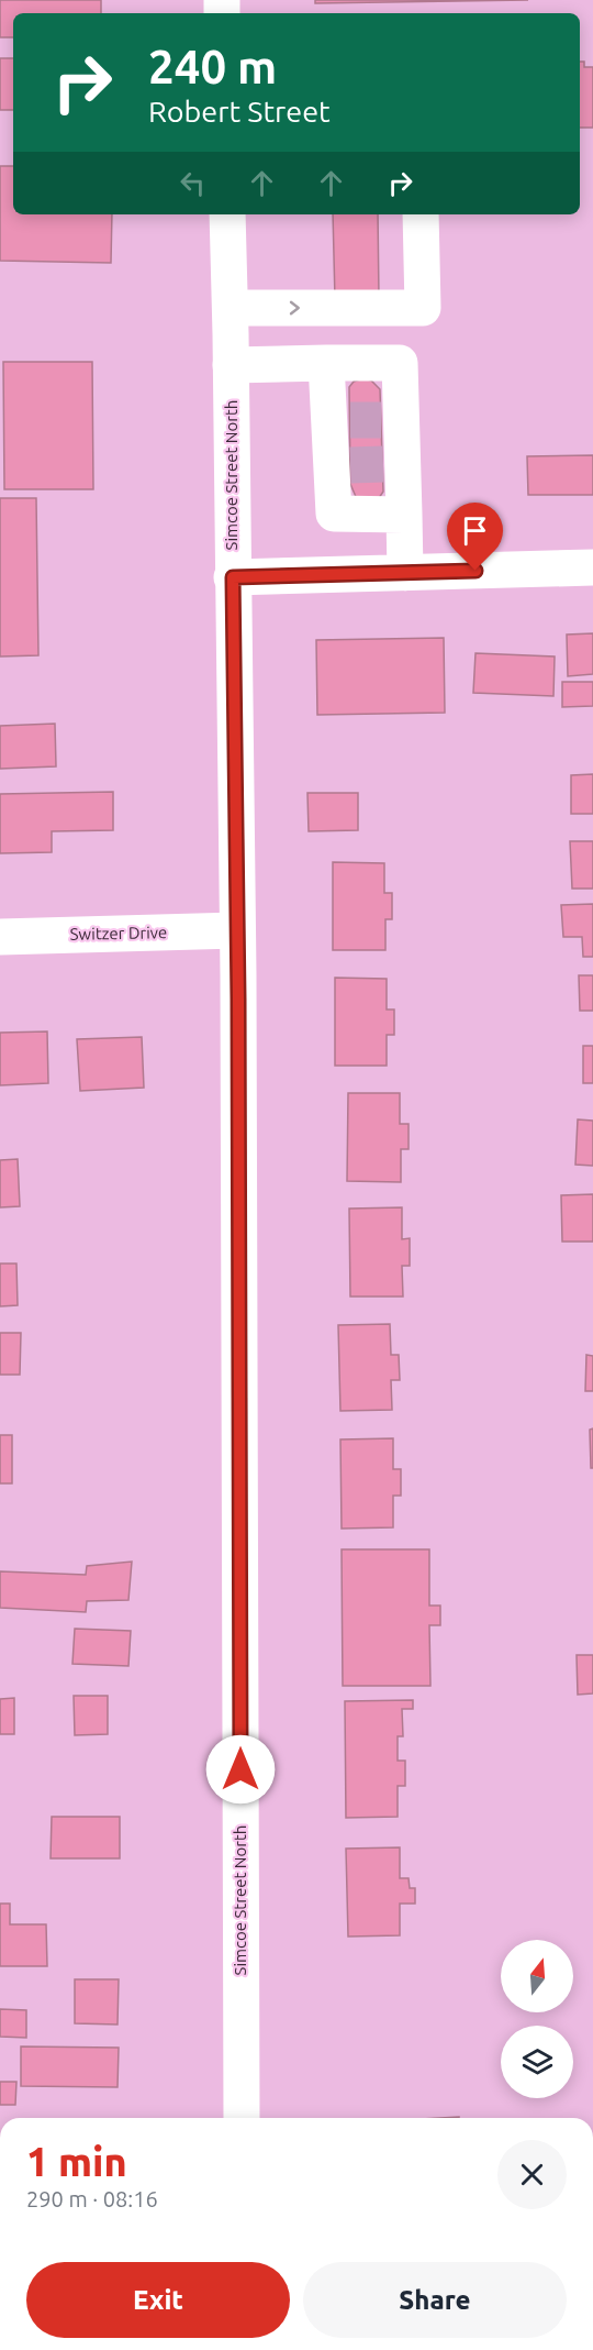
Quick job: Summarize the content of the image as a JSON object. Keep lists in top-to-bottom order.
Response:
{
  "streets": {
    "main road": ["Simcoe Street North", "Switzer Drive"]
  },
  "crossings": [
    ["Simcoe Street North", "Switzer Drive"]
  ],
  "north": "top",
  "page": {
    "turn": ["240 m", "Robert Street"],
    "heading": ["1 min", "290 m · 08:16"],
    "buttons": ["Exit", "Share"]
  }
}
